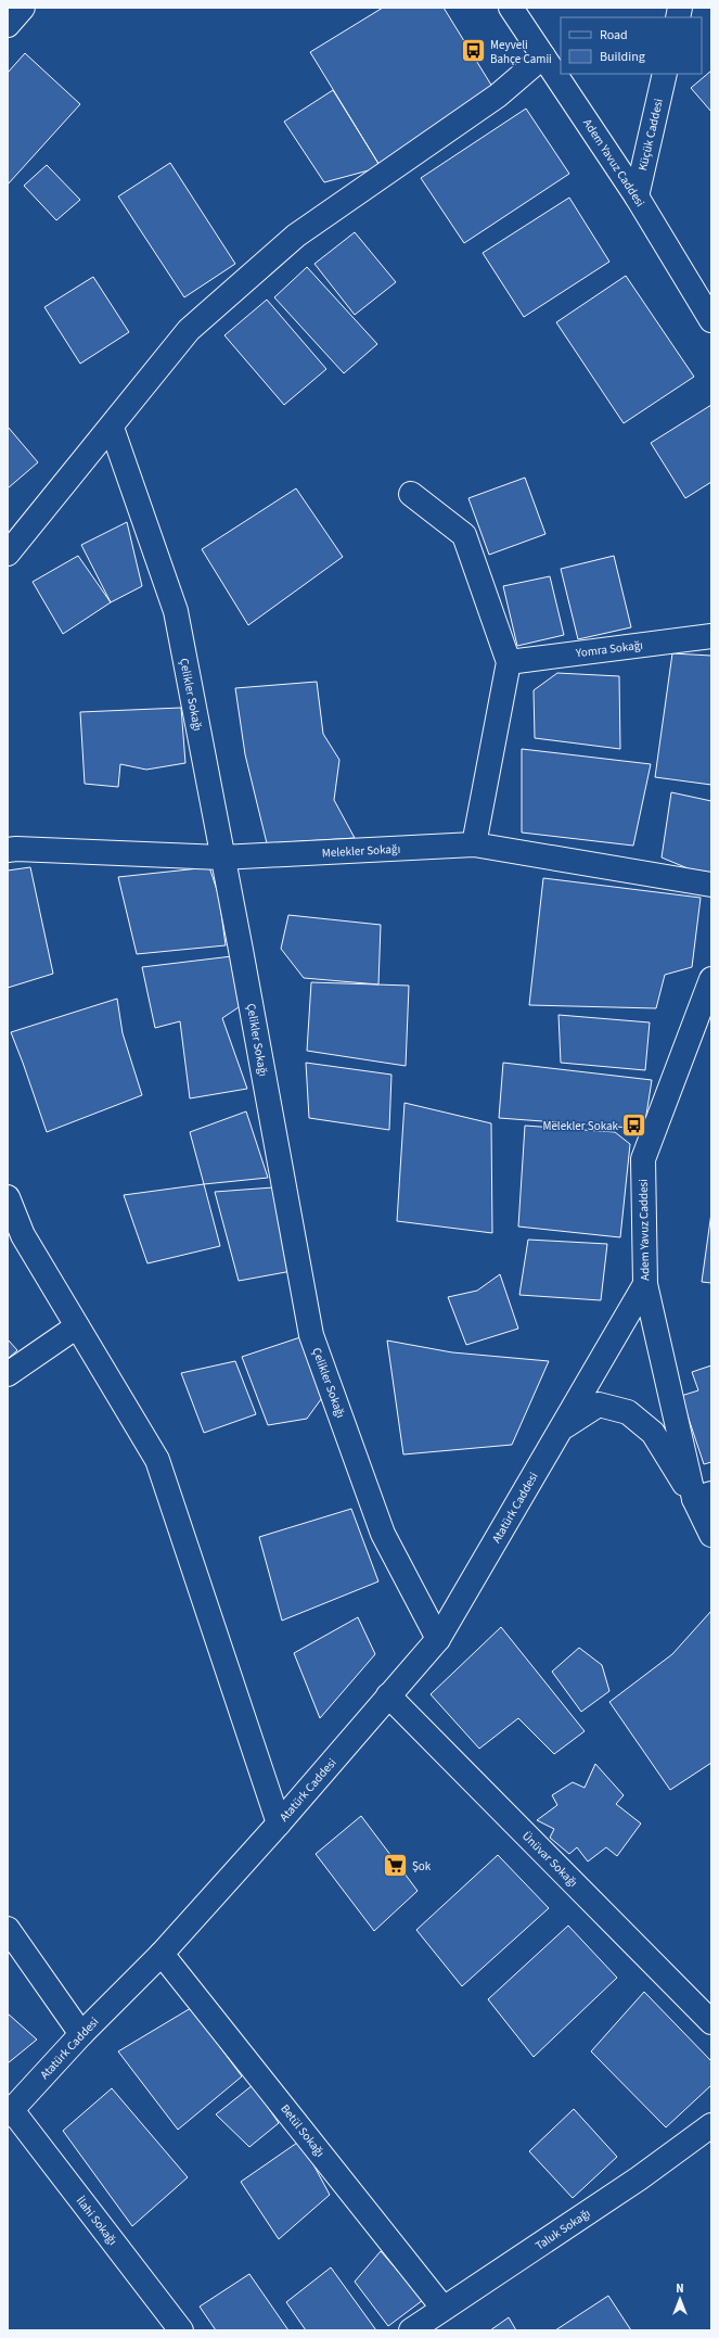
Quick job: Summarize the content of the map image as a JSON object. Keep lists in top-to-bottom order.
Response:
{
  "streets": {
    "street": [
      "Küçük Caddesi",
      "Adem Yavuz Caddesi",
      "Yomra Sokağı",
      "Çelikler Sokağı",
      "Melekler Sokağı",
      "Atatürk Caddesi",
      "Ünüvar Sokağı",
      "Betül Sokağı",
      "İlahi Sokağı",
      "Taluk Sokağı"
    ]
  },
  "crossings": [
    ["Küçük Caddesi", "Adem Yavuz Caddesi"],
    ["Adem Yavuz Caddesi", "Atatürk Caddesi"],
    ["Çelikler Sokağı", "Melekler Sokağı"],
    ["Çelikler Sokağı", "Atatürk Caddesi"],
    ["Atatürk Caddesi", "Ünüvar Sokağı"],
    ["Atatürk Caddesi", "Betül Sokağı"],
    ["Atatürk Caddesi", "İlahi Sokağı"],
    ["Betül Sokağı", "Taluk Sokağı"]
  ],
  "places": {
    "bus stop": ["Meyveli Bahçe Camii", "Melekler Sokak"],
    "supermarket": ["Şok"]
  },
  "legend": ["Road", "Building"],
  "north": "top"
}
